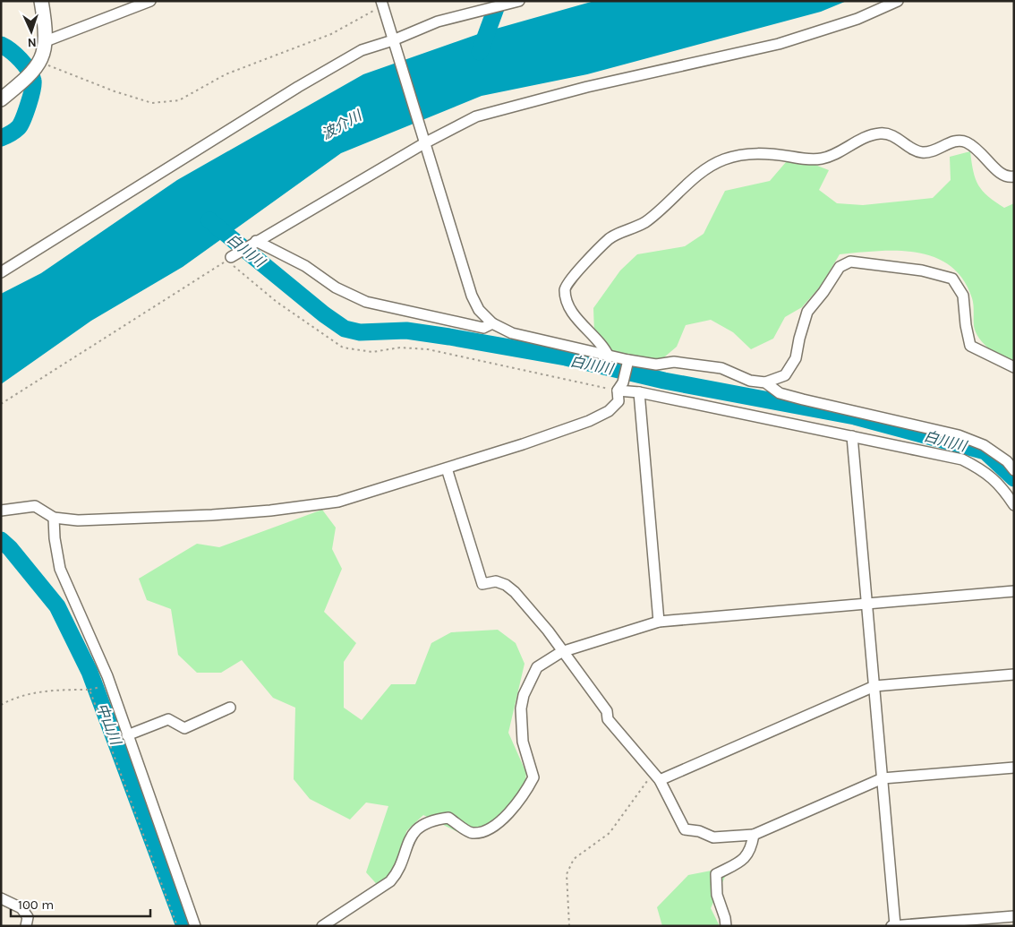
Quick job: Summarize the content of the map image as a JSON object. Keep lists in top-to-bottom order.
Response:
{
  "water": ["波介川", "白川川", "中山川"],
  "scale_bar": "100 m",
  "north": "bottom"
}
